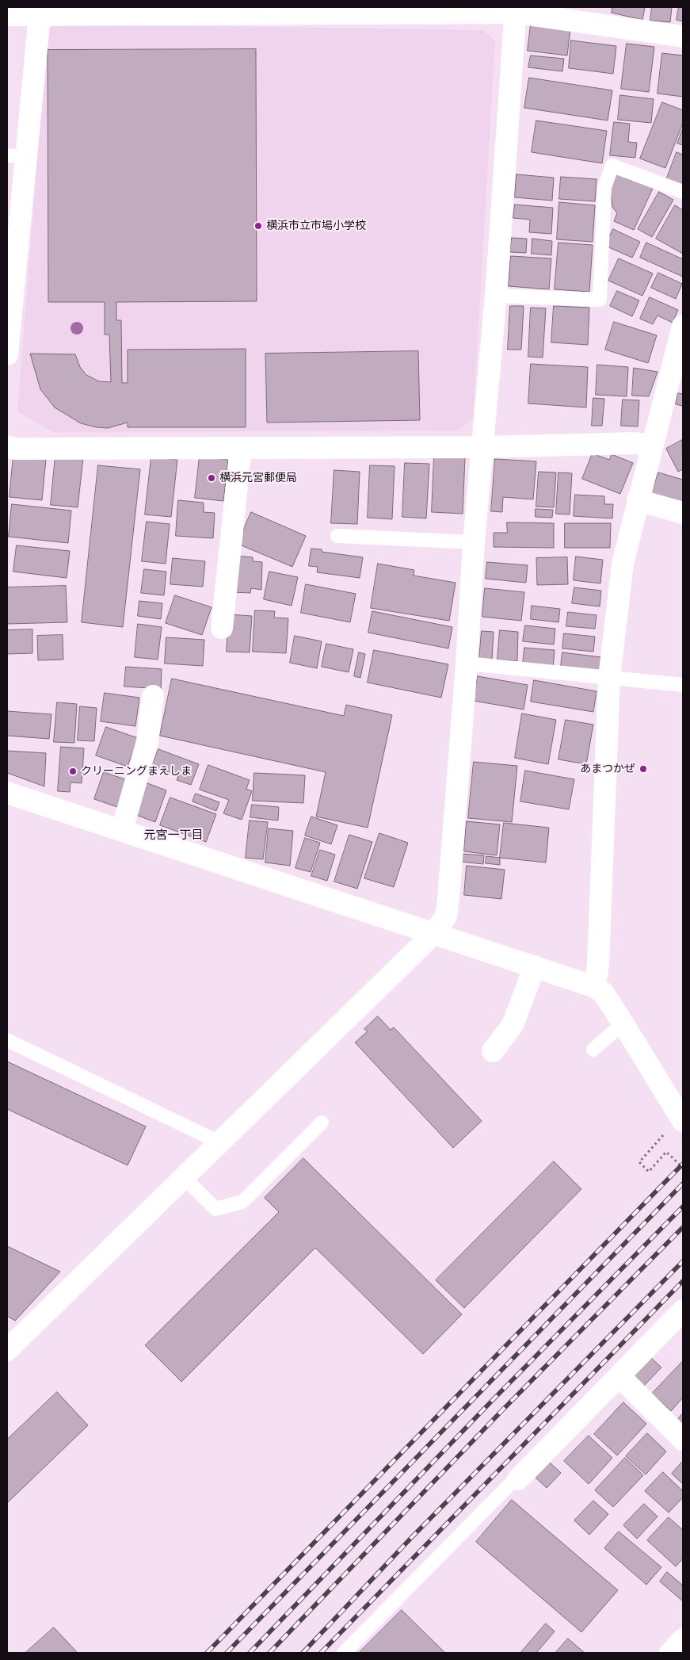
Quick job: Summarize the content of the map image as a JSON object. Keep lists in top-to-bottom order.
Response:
{
  "districts": ["元宮一丁目"],
  "places": [
    "横浜市立市場小学校",
    "横浜元宮郵便局",
    "あまつかぜ",
    "クリーニングまえしま"
  ]
}
